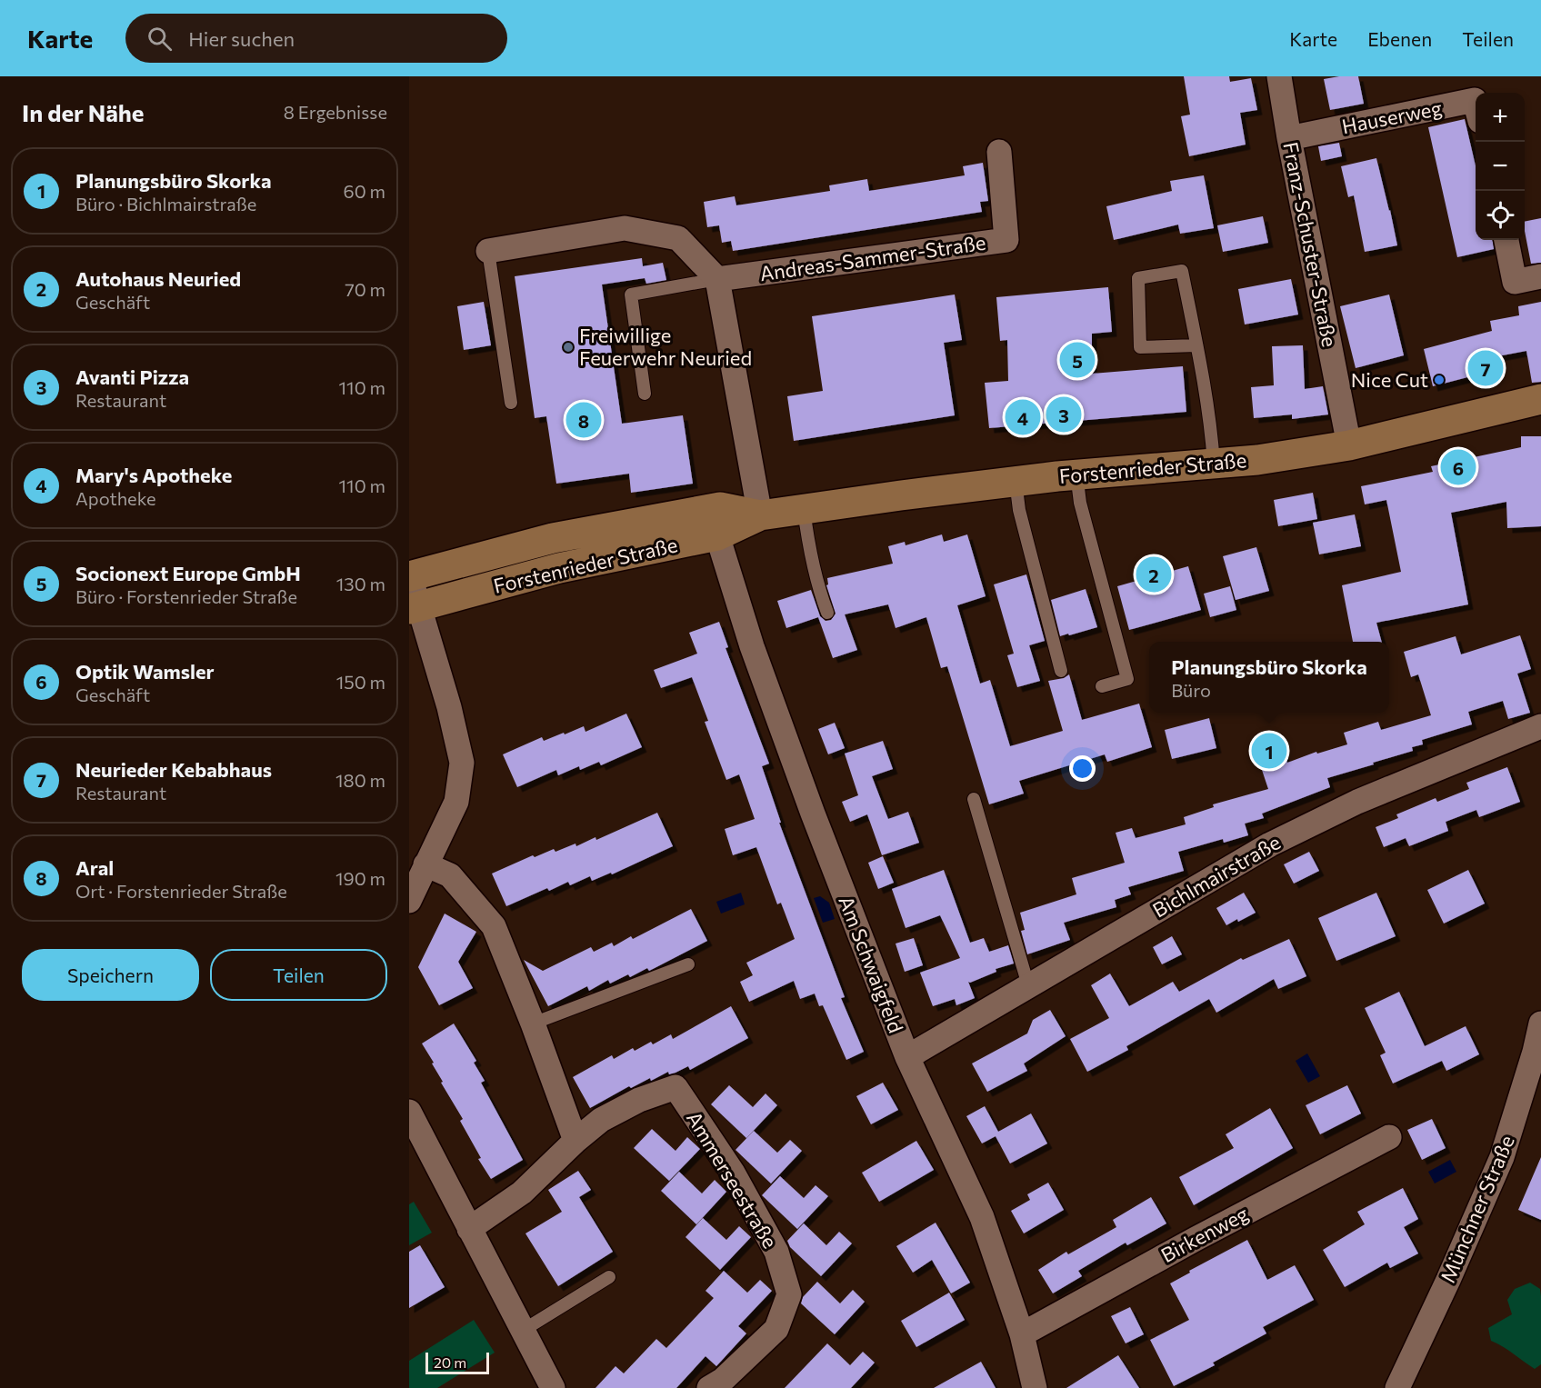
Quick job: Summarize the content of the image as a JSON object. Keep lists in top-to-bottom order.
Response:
{
  "streets": {
    "main road": ["Forstenrieder Straße"],
    "street": [
      "Hauserweg",
      "Franz-Schuster-Straße",
      "Andreas-Sammer-Straße",
      "Bichlmairstraße",
      "Am Schwaigfeld",
      "Ammerseestraße",
      "Münchner Straße",
      "Birkenweg"
    ]
  },
  "crossings": [
    ["Hauserweg", "Franz-Schuster-Straße"],
    ["Franz-Schuster-Straße", "Forstenrieder Straße"],
    ["Forstenrieder Straße", "Am Schwaigfeld"],
    ["Bichlmairstraße", "Am Schwaigfeld"],
    ["Am Schwaigfeld", "Birkenweg"]
  ],
  "places": ["Freiwillige Feuerwehr Neuried", "Nice Cut"],
  "scale_bar": "20 m",
  "page": {
    "header": "Karte",
    "search": "Hier suchen",
    "nav": ["Karte", "Ebenen", "Teilen"],
    "heading": ["In der Nähe", "8 Ergebnisse"],
    "map_buttons": ["+", "−"],
    "list": [
      {
        "mark": "1",
        "name": "Planungsbüro Skorka",
        "note": "Büro · Bichlmairstraße",
        "value": "60 m"
      },
      {
        "mark": "2",
        "name": "Autohaus Neuried",
        "note": "Geschäft",
        "value": "70 m"
      },
      {
        "mark": "3",
        "name": "Avanti Pizza",
        "note": "Restaurant",
        "value": "110 m"
      },
      {
        "mark": "4",
        "name": "Mary's Apotheke",
        "note": "Apotheke",
        "value": "110 m"
      },
      {
        "mark": "5",
        "name": "Socionext Europe GmbH",
        "note": "Büro · Forstenrieder Straße",
        "value": "130 m"
      },
      {
        "mark": "6",
        "name": "Optik Wamsler",
        "note": "Geschäft",
        "value": "150 m"
      },
      {
        "mark": "7",
        "name": "Neurieder Kebabhaus",
        "note": "Restaurant",
        "value": "180 m"
      },
      {
        "mark": "8",
        "name": "Aral",
        "note": "Ort · Forstenrieder Straße",
        "value": "190 m"
      }
    ],
    "pins": [
      "5",
      "7",
      "3",
      "4",
      "8",
      "6",
      "2",
      "1"
    ],
    "popup": ["Planungsbüro Skorka", "Büro"],
    "buttons": ["Speichern", "Teilen"],
    "scale": "20 m"
  }
}
